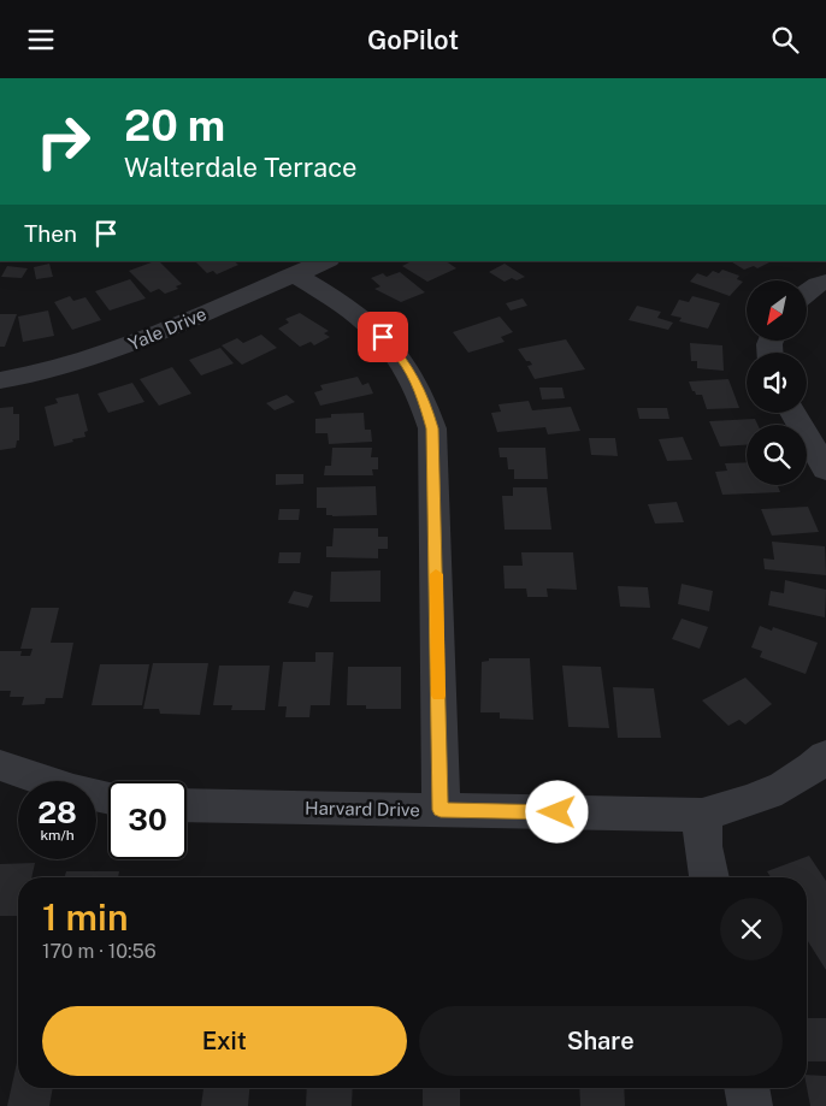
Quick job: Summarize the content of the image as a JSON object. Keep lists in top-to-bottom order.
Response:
{
  "streets": {
    "street": ["Yale Drive", "Harvard Drive"]
  },
  "north": "bottom left",
  "page": {
    "header": "GoPilot",
    "turn": ["20 m", "Walterdale Terrace"],
    "then": "Then",
    "speed": "28 km/h",
    "limit": "30",
    "heading": ["1 min", "170 m · 10:56"],
    "buttons": ["Exit", "Share"]
  }
}
